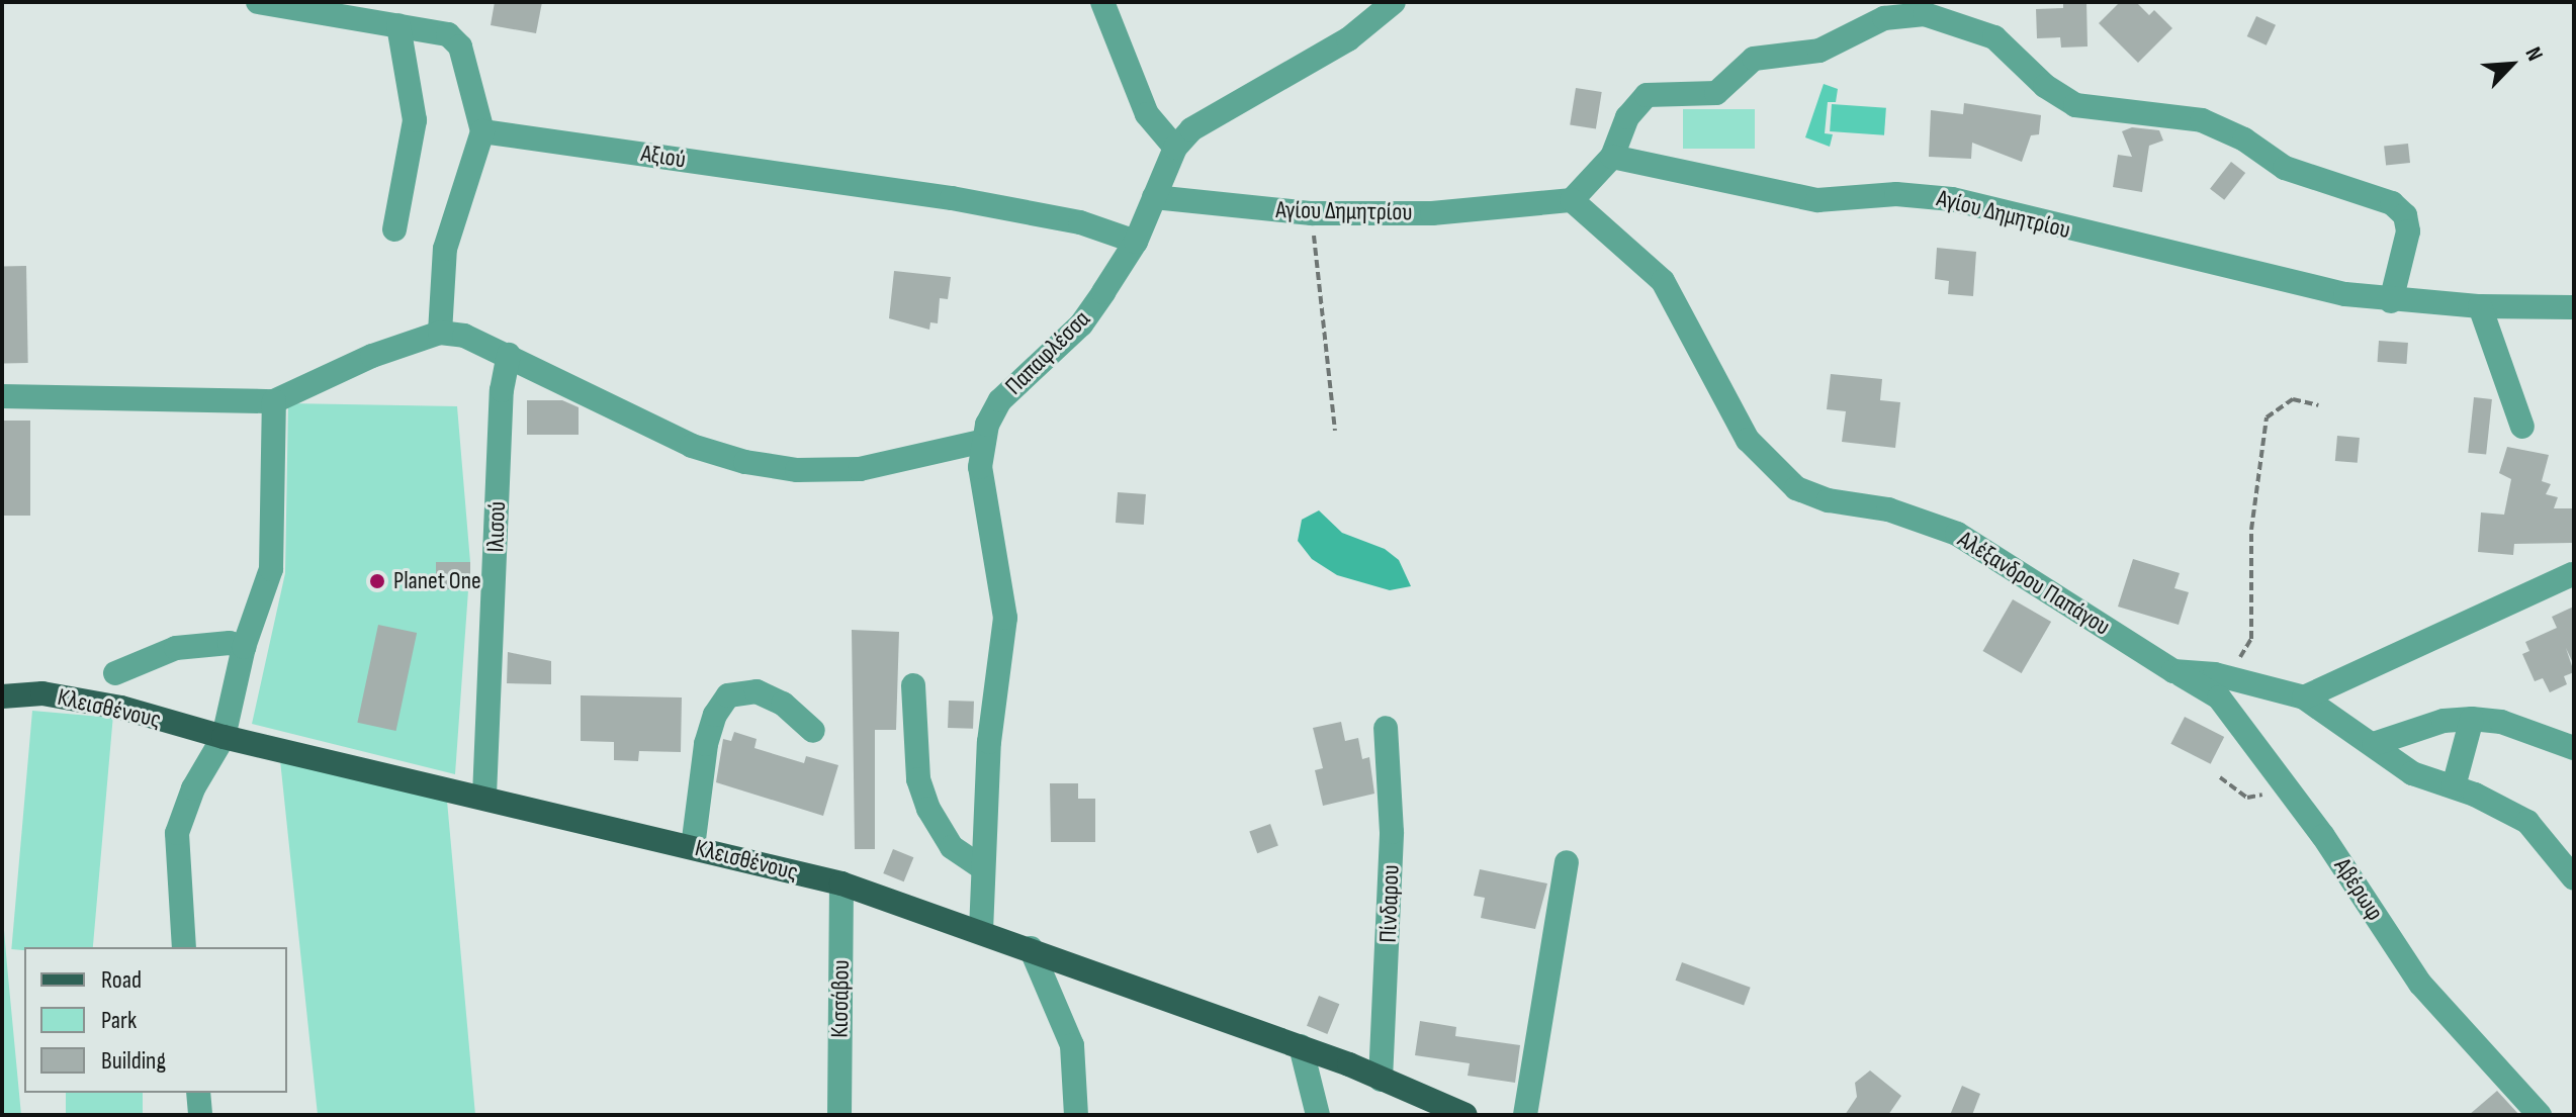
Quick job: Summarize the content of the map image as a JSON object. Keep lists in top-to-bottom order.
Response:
{
  "streets": {
    "main road": ["Κλεισθένους"],
    "street": [
      "Αξιού",
      "Αγίου Δημητρίου",
      "Παπαφλέσσα",
      "Ιλισού",
      "Αλέξανδρου Παπάγου",
      "Αβέρωφ",
      "Πίνδαρου",
      "Κισσάβου"
    ]
  },
  "crossings": [
    ["Αξιού", "Παπαφλέσσα"],
    ["Αγίου Δημητρίου", "Παπαφλέσσα"],
    ["Αγίου Δημητρίου", "Αλέξανδρου Παπάγου"],
    ["Παπαφλέσσα", "Κλεισθένους"],
    ["Ιλισού", "Κλεισθένους"],
    ["Αλέξανδρου Παπάγου", "Αβέρωφ"],
    ["Κλεισθένους", "Πίνδαρου"],
    ["Κλεισθένους", "Κισσάβου"]
  ],
  "places": ["Planet One"],
  "legend": ["Road", "Park", "Building"],
  "north": "top right"
}
